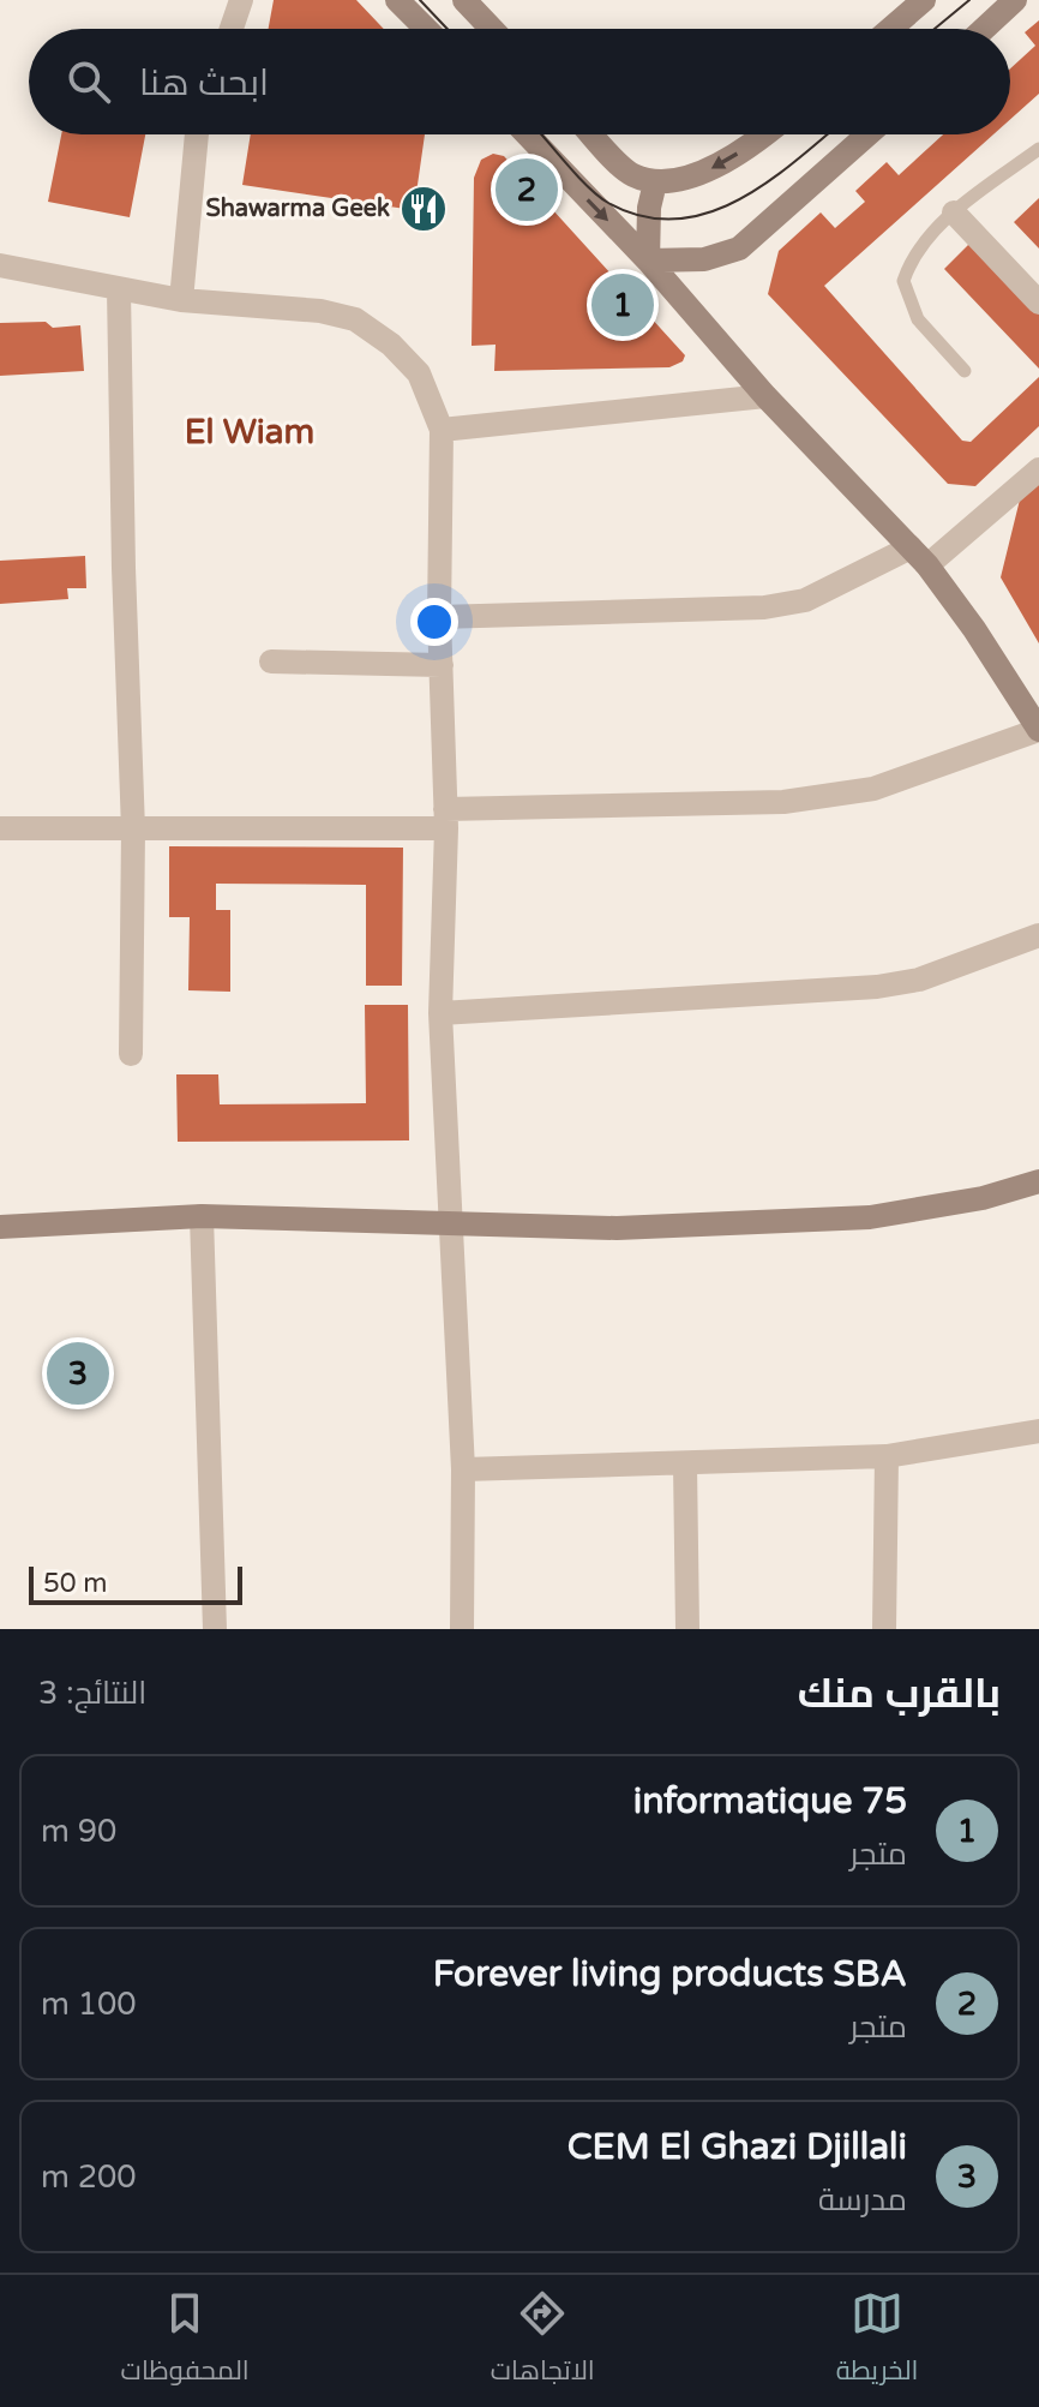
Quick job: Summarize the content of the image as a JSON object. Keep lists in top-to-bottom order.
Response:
{
  "districts": ["El Wiam"],
  "places": {
    "restaurant": ["Shawarma Geek"]
  },
  "scale_bar": "50 m",
  "page": {
    "search": "ابحث هنا",
    "pins": ["2", "1", "3"],
    "scale": "50 m",
    "heading": ["بالقرب منك", "النتائج: 3"],
    "list": [
      {
        "mark": "1",
        "name": "75 informatique",
        "note": "متجر",
        "value": "90 m"
      },
      {
        "mark": "2",
        "name": "Forever living products SBA",
        "note": "متجر",
        "value": "100 m"
      },
      {
        "mark": "3",
        "name": "CEM El Ghazi Djillali",
        "note": "مدرسة",
        "value": "200 m"
      }
    ],
    "nav": ["الخريطة", "الاتجاهات", "المحفوظات"]
  }
}
